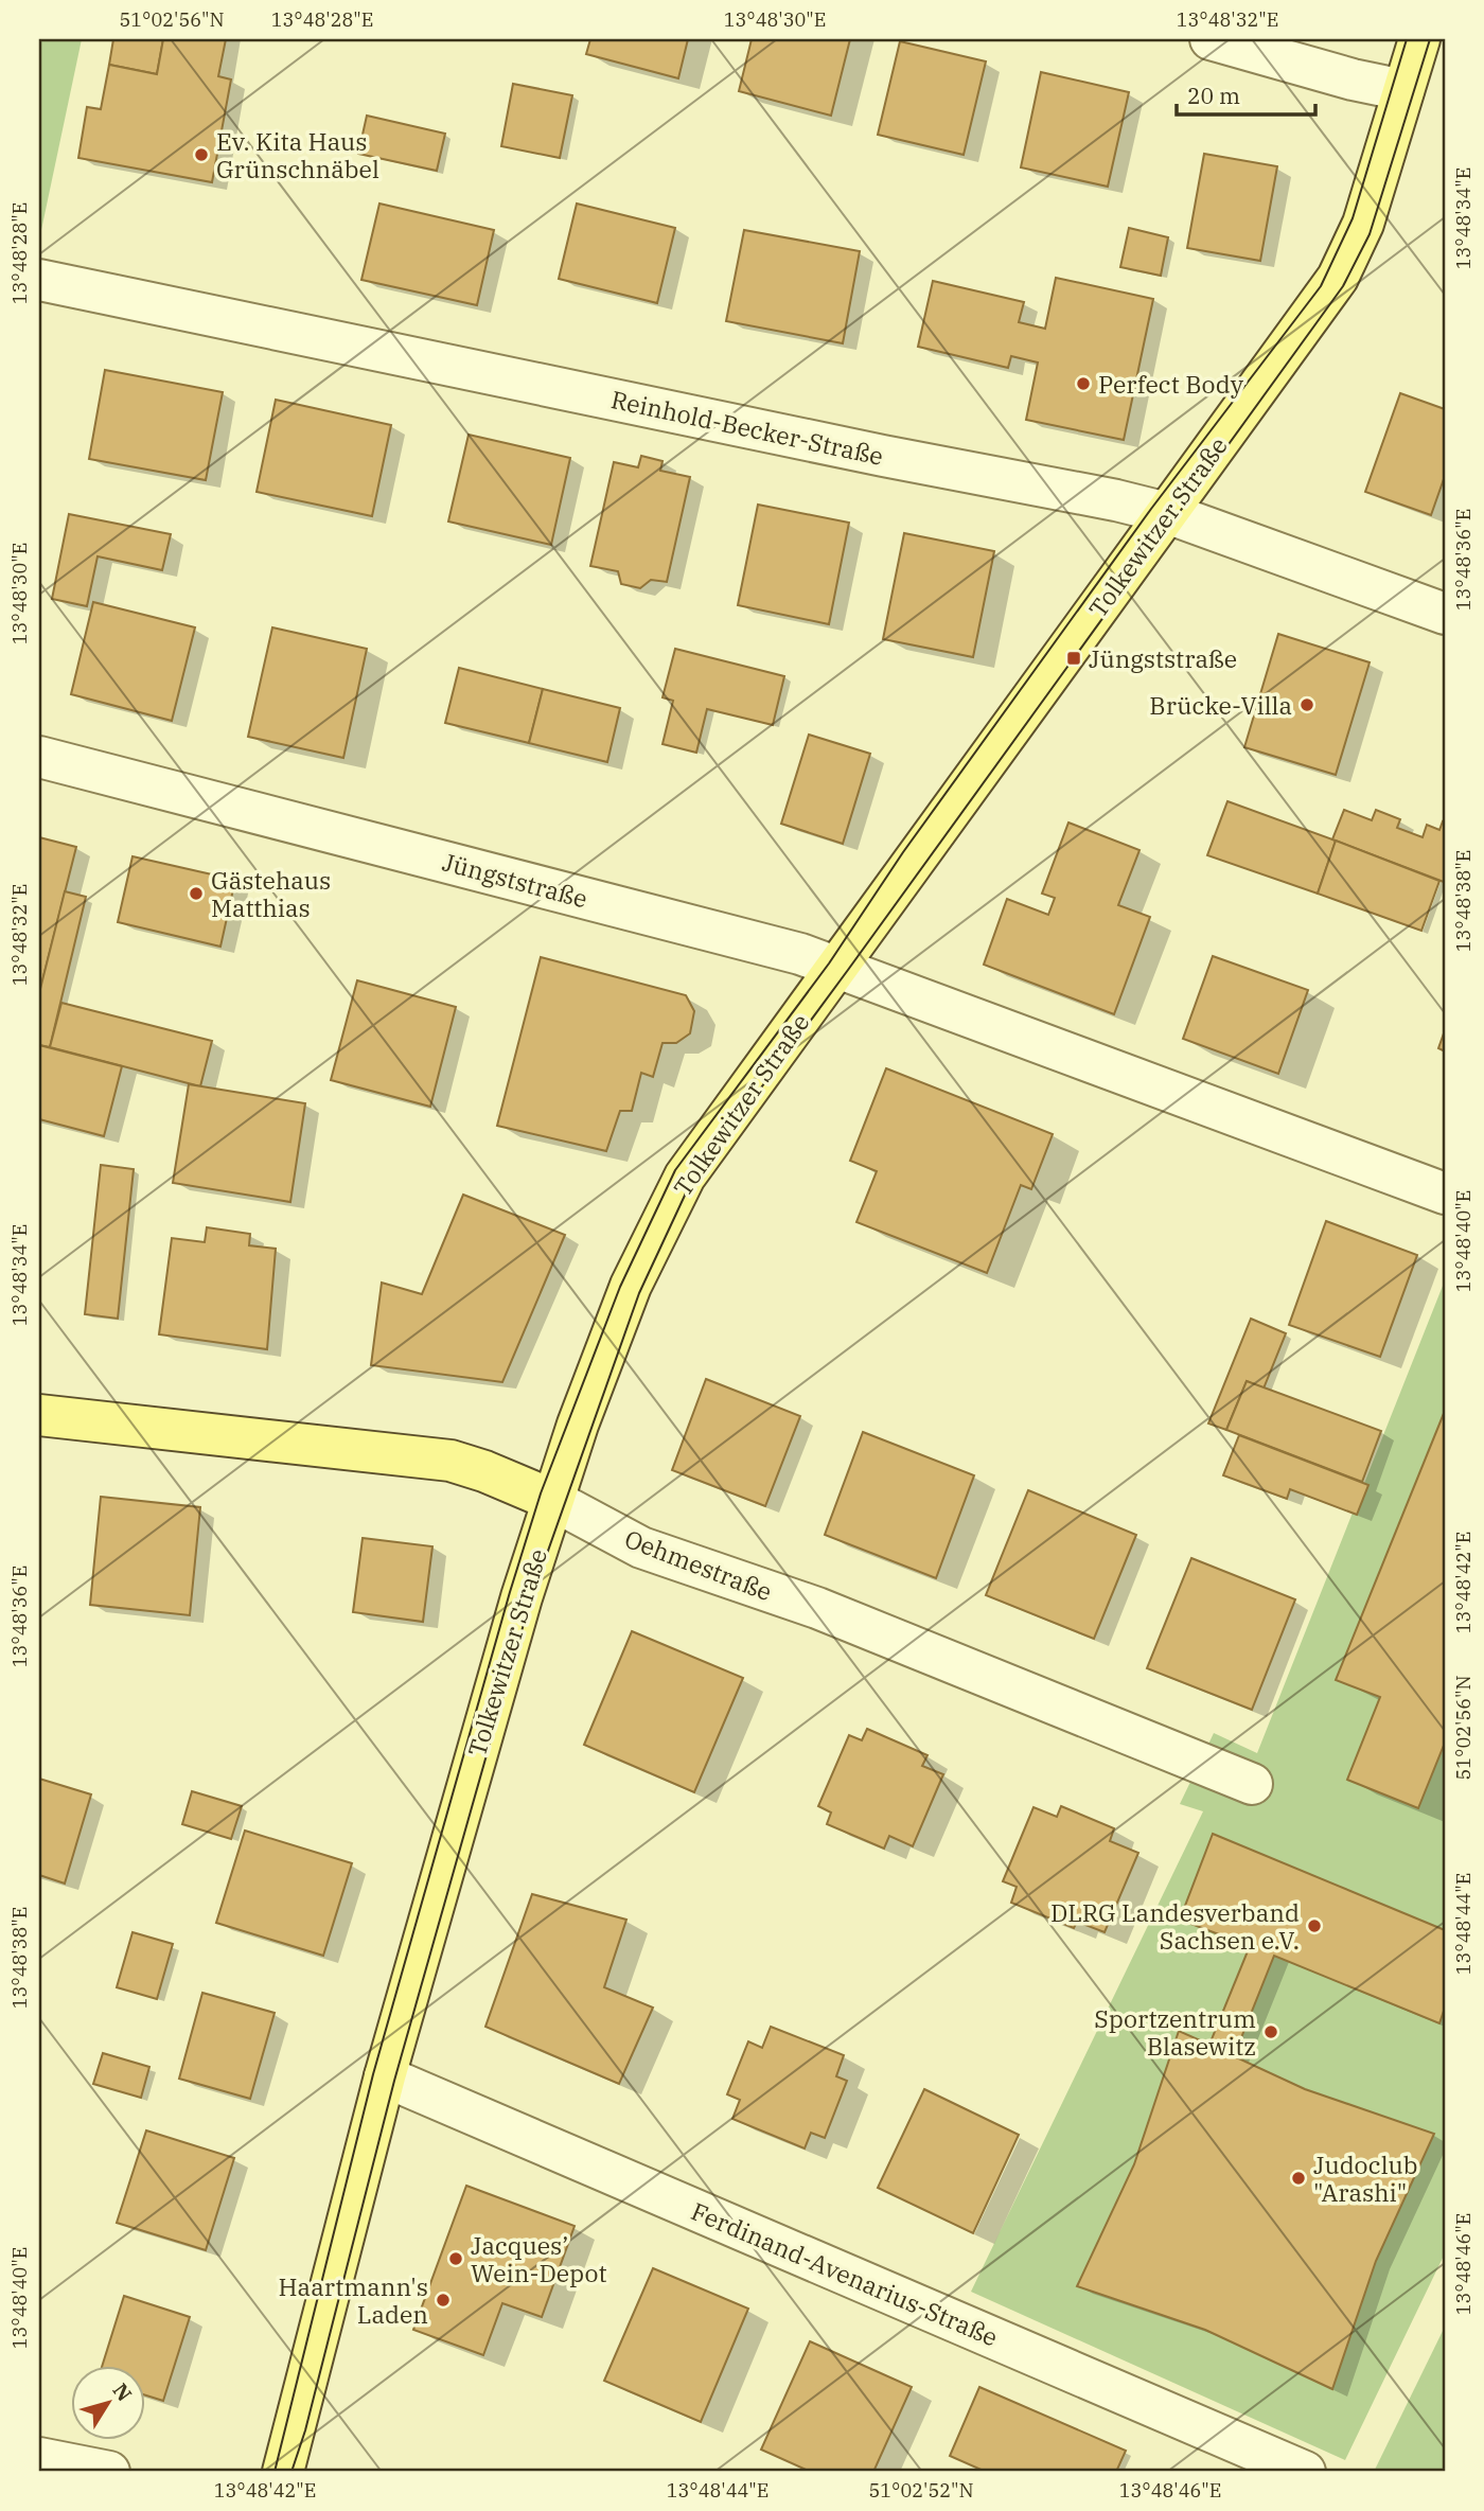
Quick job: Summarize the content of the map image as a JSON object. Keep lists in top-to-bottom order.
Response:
{
  "streets": {
    "main road": ["Tolkewitzer Straße", "Oehmestraße"],
    "street": ["Reinhold-Becker-Straße", "Jüngststraße", "Ferdinand-Avenarius-Straße"]
  },
  "crossings": [
    ["Reinhold-Becker-Straße", "Tolkewitzer Straße"],
    ["Tolkewitzer Straße", "Jüngststraße"],
    ["Tolkewitzer Straße", "Oehmestraße"],
    ["Tolkewitzer Straße", "Ferdinand-Avenarius-Straße"]
  ],
  "places": {
    "other": [
      "Ev. Kita Haus Grünschnäbel",
      "Perfect Body",
      "Brücke-Villa",
      "Gästehaus Matthias",
      "DLRG Landesverband Sachsen e.V.",
      "Sportzentrum Blasewitz",
      "Judoclub \"Arashi\"",
      "Jacques’ Wein-Depot",
      "Haartmann's Laden"
    ],
    "transit": ["Jüngststraße"]
  },
  "scale_bar": "20 m",
  "north": "top right",
  "coordinates": [
    "51°02'56\"N",
    "13°48'28\"E",
    "13°48'30\"E",
    "13°48'32\"E",
    "13°48'34\"E",
    "13°48'36\"E",
    "13°48'38\"E",
    "13°48'40\"E",
    "13°48'42\"E",
    "13°48'44\"E",
    "13°48'46\"E",
    "51°02'52\"N"
  ]
}
